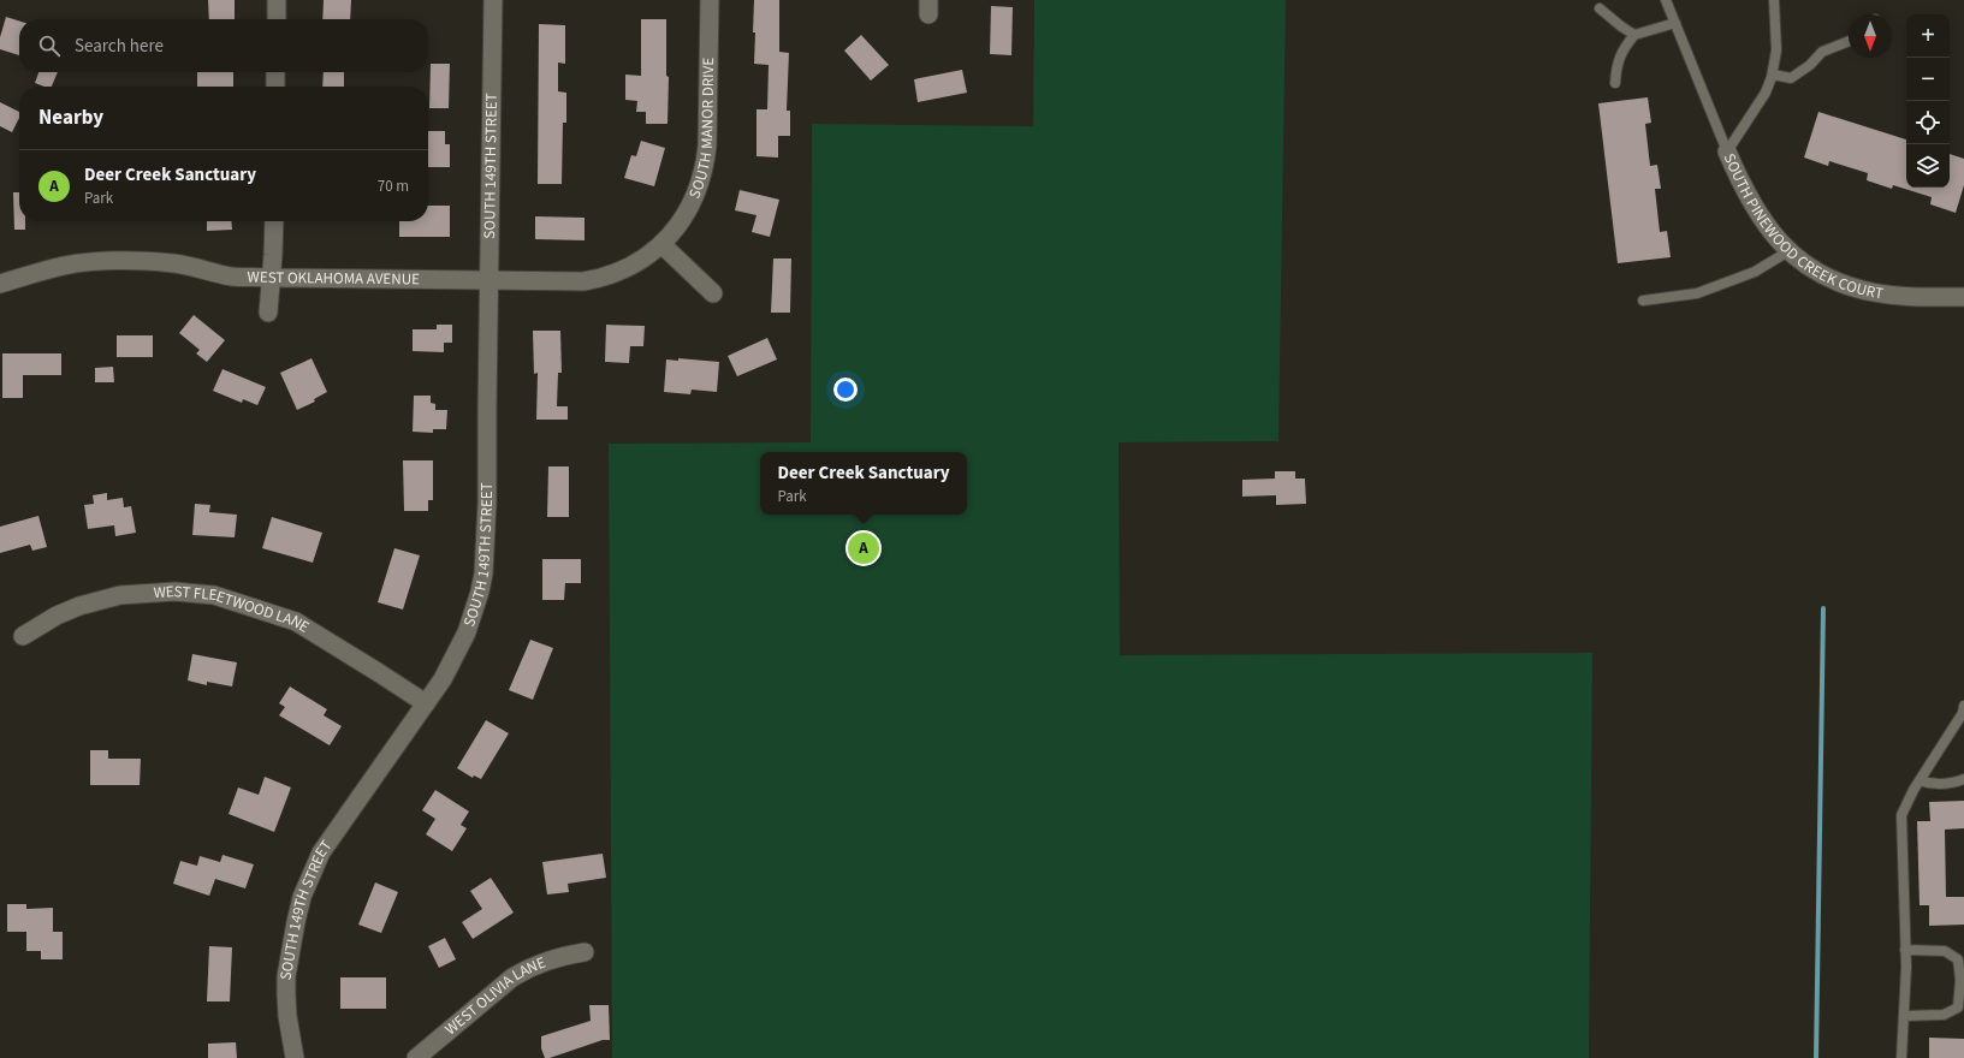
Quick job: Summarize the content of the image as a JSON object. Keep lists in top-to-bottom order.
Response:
{
  "streets": {
    "street": [
      "SOUTH MANOR DRIVE",
      "SOUTH 149TH STREET",
      "SOUTH PINEWOOD CREEK COURT",
      "WEST OKLAHOMA AVENUE",
      "WEST FLEETWOOD LANE",
      "WEST OLIVIA LANE"
    ]
  },
  "crossings": [
    ["SOUTH MANOR DRIVE", "WEST OKLAHOMA AVENUE"],
    ["SOUTH 149TH STREET", "WEST OKLAHOMA AVENUE"],
    ["SOUTH 149TH STREET", "WEST FLEETWOOD LANE"]
  ],
  "north": "bottom",
  "page": {
    "map_buttons": ["+", "−"],
    "search": "Search here",
    "heading": "Nearby",
    "list": [
      {
        "mark": "A",
        "name": "Deer Creek Sanctuary",
        "note": "Park",
        "value": "70 m"
      }
    ],
    "popup": ["Deer Creek Sanctuary", "Park"],
    "pins": "A"
  }
}
